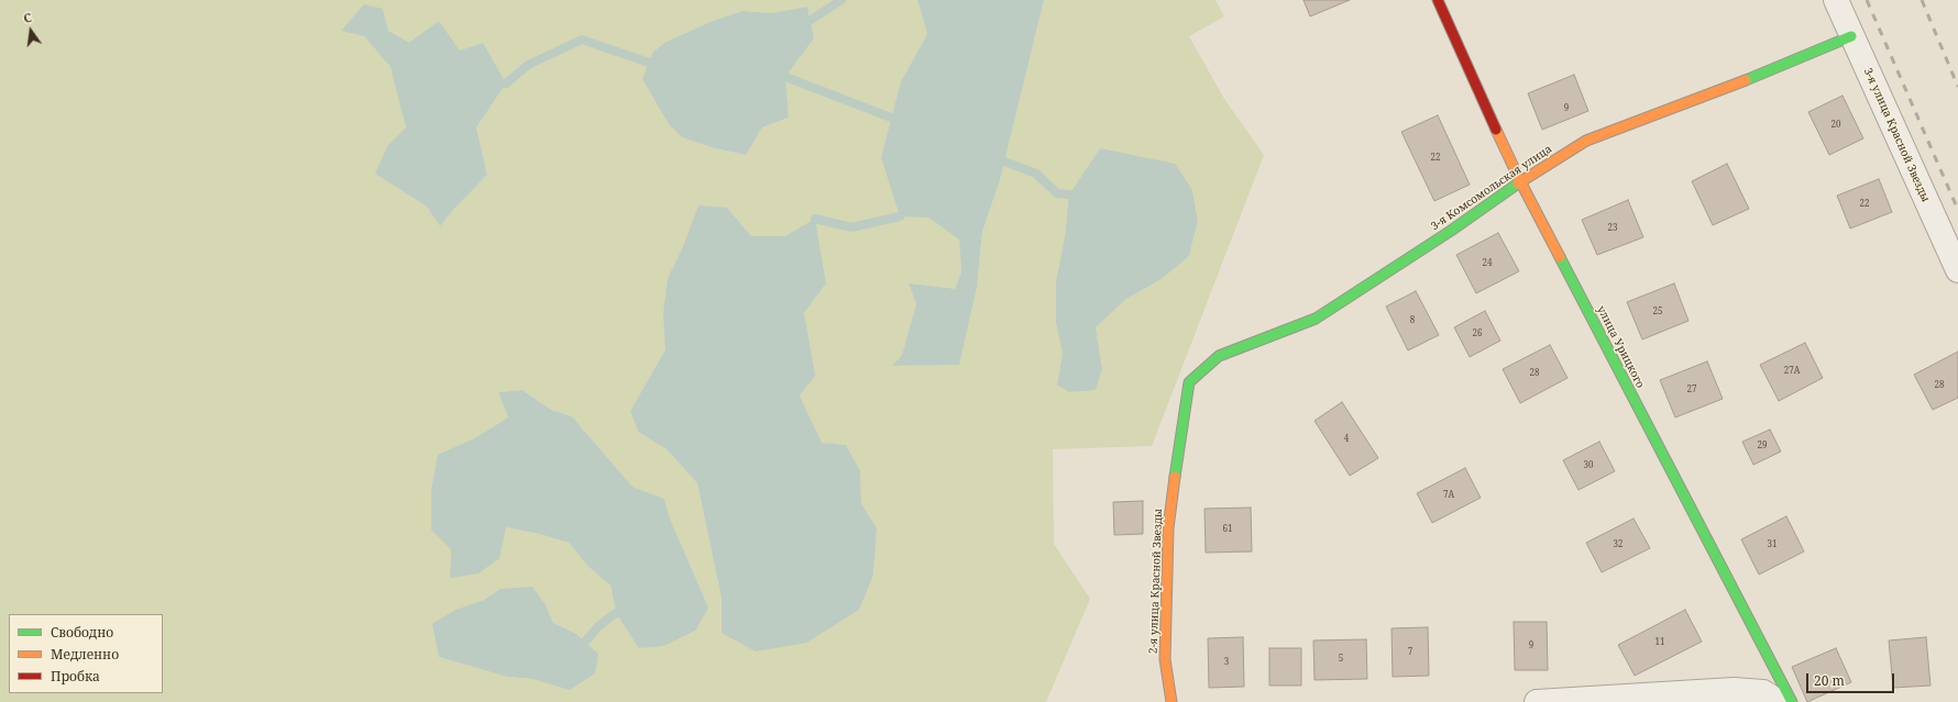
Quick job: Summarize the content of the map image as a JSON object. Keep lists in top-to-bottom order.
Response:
{
  "streets": {
    "street": [
      "3-я улица Красной Звезды",
      "3-я Комсомольская улица",
      "улица Урицкого",
      "2-я улица Красной Звезды"
    ]
  },
  "crossings": [
    ["3-я улица Красной Звезды", "3-я Комсомольская улица"],
    ["3-я Комсомольская улица", "улица Урицкого"],
    ["3-я Комсомольская улица", "2-я улица Красной Звезды"]
  ],
  "house_numbers": [
    "9",
    "20",
    "22",
    "22",
    "23",
    "24",
    "25",
    "8",
    "26",
    "27А",
    "28",
    "28",
    "27",
    "4",
    "29",
    "30",
    "7А",
    "61",
    "32",
    "31",
    "11",
    "9",
    "7",
    "5",
    "3"
  ],
  "legend": ["Свободно", "Медленно", "Пробка"],
  "scale_bar": "20 m",
  "north": "top"
}
